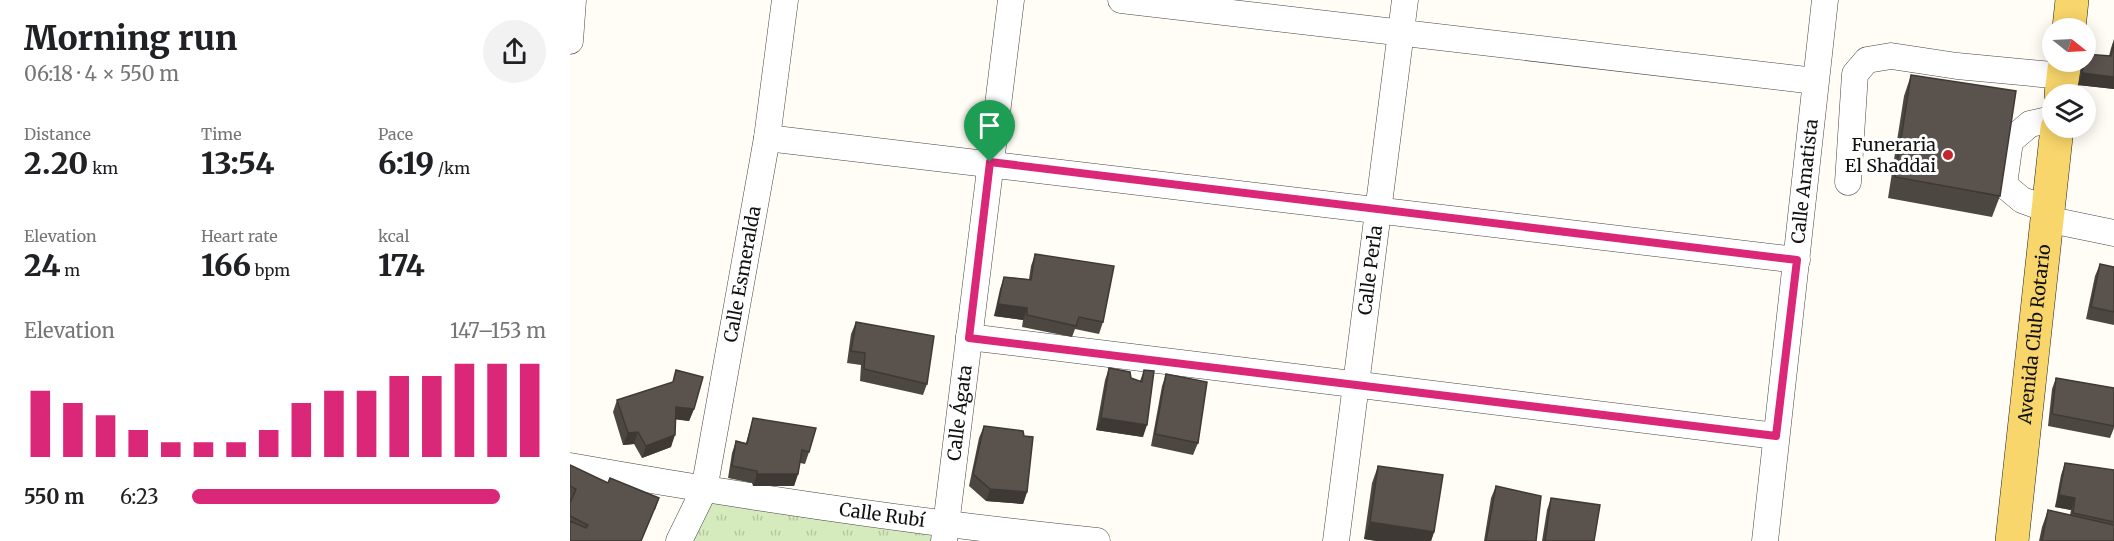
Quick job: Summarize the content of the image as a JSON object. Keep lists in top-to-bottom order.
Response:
{
  "streets": {
    "main road": ["Avenida Club Rotario"],
    "street": [
      "Calle Amatista",
      "Calle Perla",
      "Calle Esmeralda",
      "Calle Ágata",
      "Calle Rubí"
    ]
  },
  "crossings": [
    ["Calle Esmeralda", "Calle Rubí"],
    ["Calle Ágata", "Calle Rubí"]
  ],
  "places": ["Funeraria El Shaddai"],
  "north": "right",
  "page": {
    "heading": ["Morning run", "06:18 · 4 × 550 m"],
    "stats": [
      ["Distance", "2.20 km"],
      ["Time", "13:54"],
      ["Pace", "6:19 /km"],
      ["Elevation", "24 m"],
      ["Heart rate", "166 bpm"],
      ["kcal", "174"]
    ],
    "chart": ["Elevation", "147–153 m"],
    "list": [
      {
        "name": "550 m",
        "note": "6:23"
      }
    ]
  }
}
